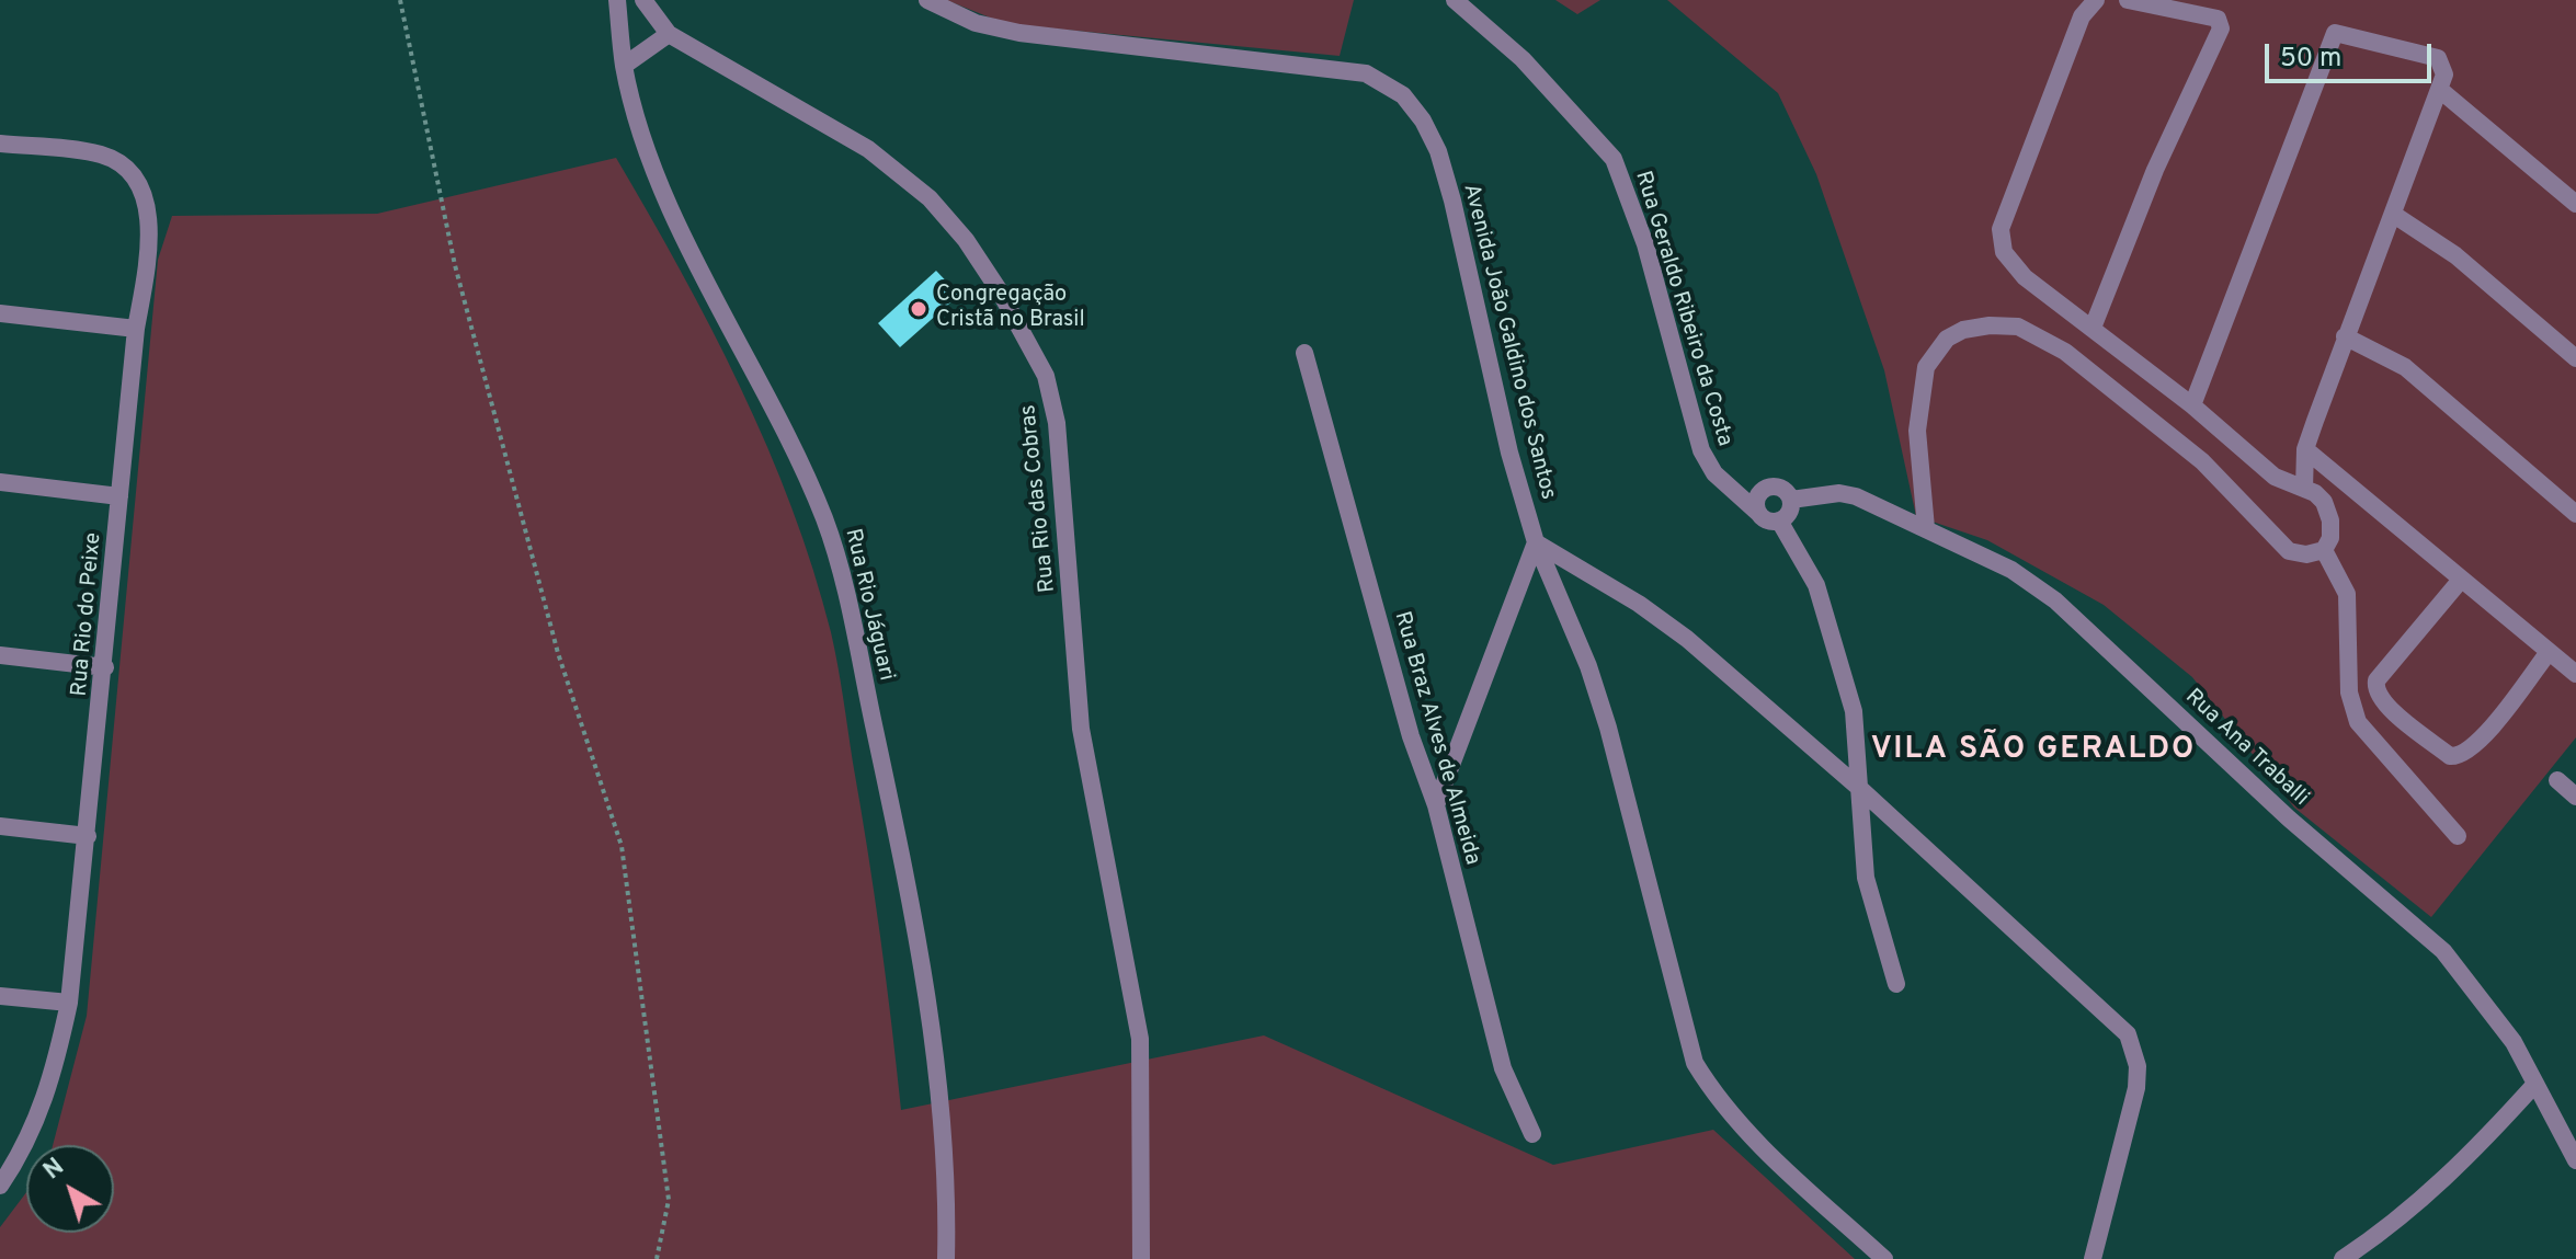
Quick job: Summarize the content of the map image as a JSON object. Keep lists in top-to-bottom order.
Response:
{
  "streets": {
    "street": [
      "Rua Geraldo Ribeiro da Costa",
      "Avenida João Galdino dos Santos",
      "Rua Rio das Cobras",
      "Rua Rio Jáguari",
      "Rua Rio do Peixe",
      "Rua Braz Alves de Almeida",
      "Rua Ana Traballi"
    ]
  },
  "crossings": [
    ["Rua Geraldo Ribeiro da Costa", "Rua Ana Traballi"]
  ],
  "districts": ["VILA SÃO GERALDO"],
  "places": ["Congregação Cristã no Brasil"],
  "scale_bar": "50 m",
  "north": "top left"
}
